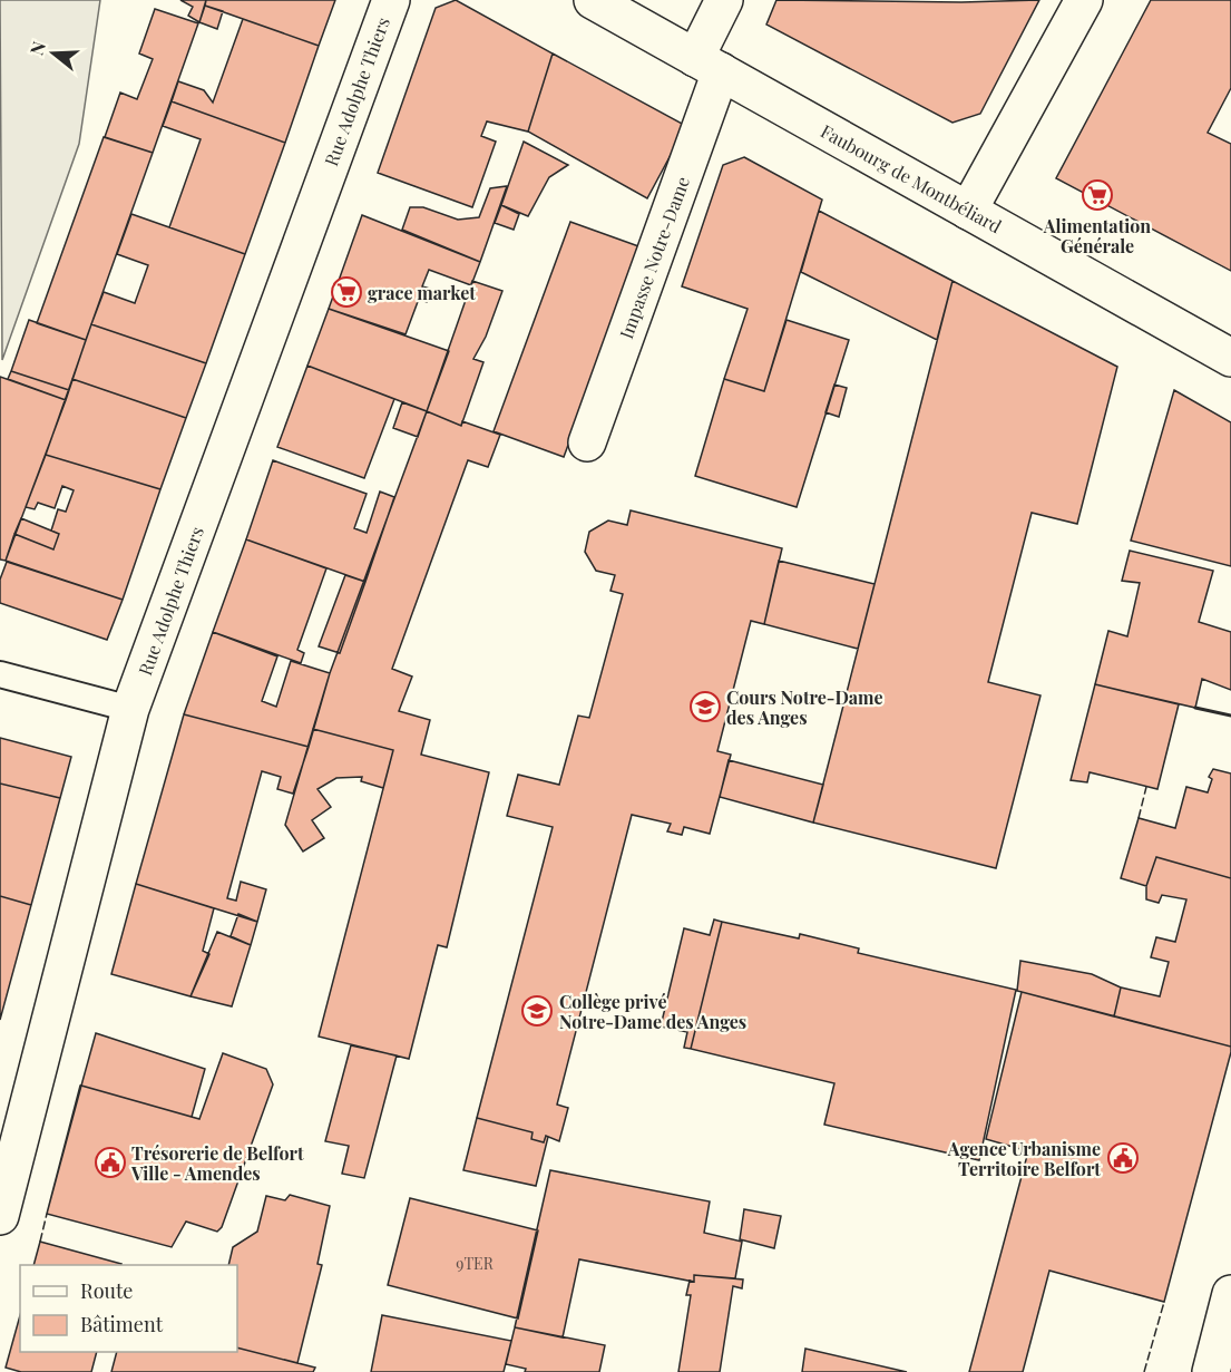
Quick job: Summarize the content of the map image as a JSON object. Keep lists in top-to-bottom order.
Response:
{
  "streets": {
    "street": ["Rue Adolphe Thiers", "Faubourg de Montbéliard", "Impasse Notre-Dame"]
  },
  "crossings": [
    ["Faubourg de Montbéliard", "Impasse Notre-Dame"]
  ],
  "places": {
    "supermarket": ["Alimentation Générale", "grace market"],
    "school or university": ["Cours Notre-Dame des Anges", "Collège privé Notre-Dame des Anges"],
    "public building": ["Agence Urbanisme Territoire Belfort", "Trésorerie de Belfort Ville - Amendes"]
  },
  "house_numbers": ["9TER"],
  "legend": ["Route", "Bâtiment"],
  "north": "left"
}
